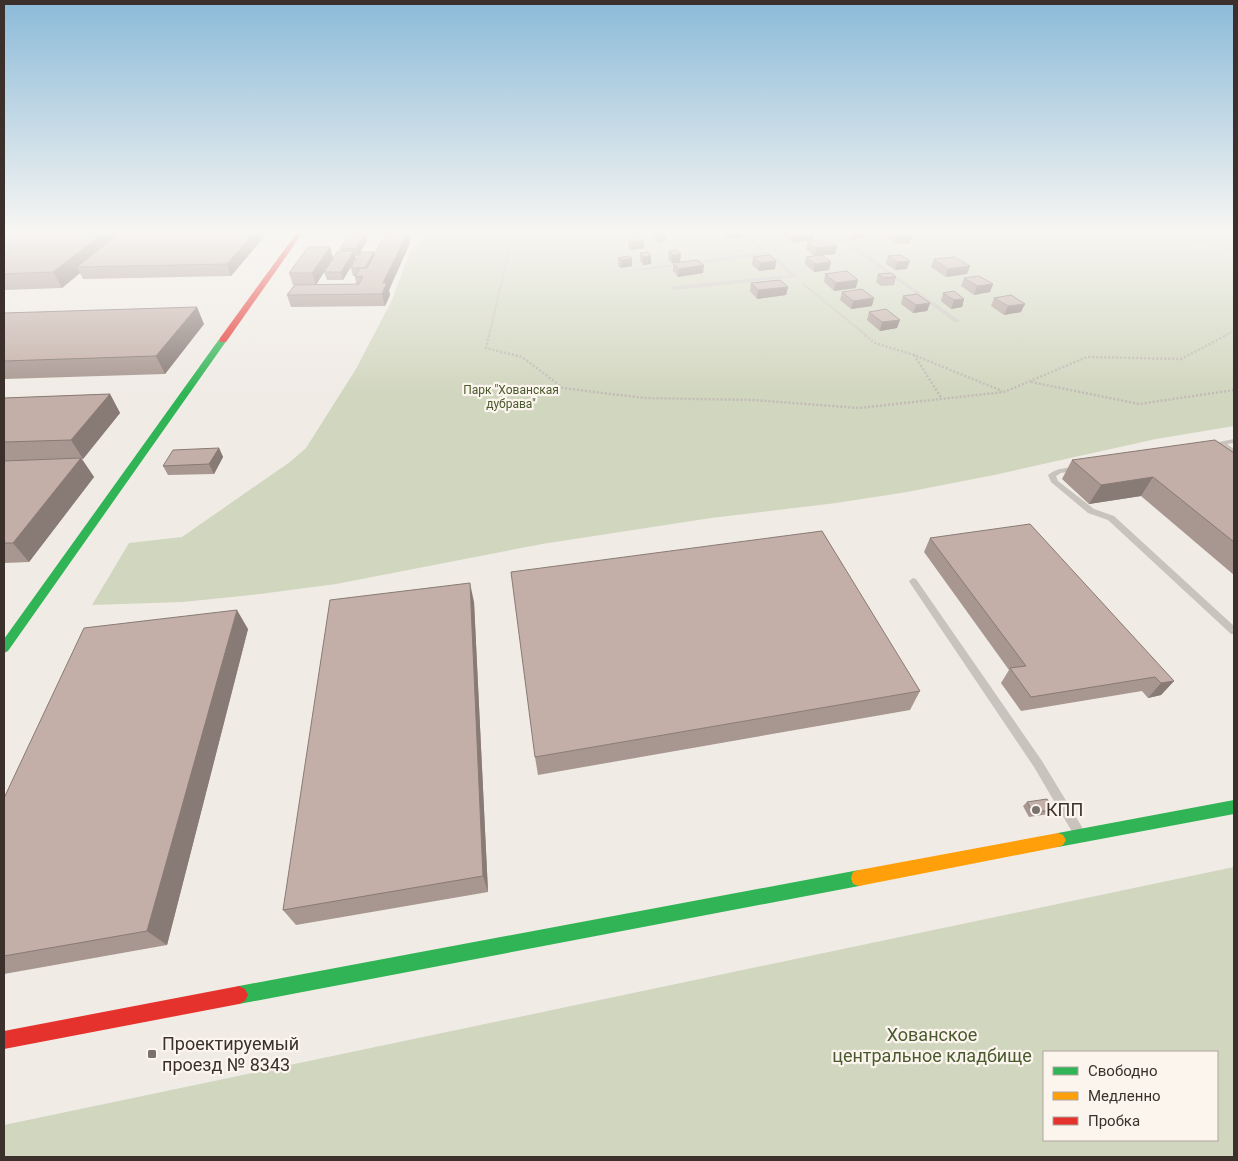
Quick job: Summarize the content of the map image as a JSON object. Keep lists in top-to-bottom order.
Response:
{
  "parks": ["Парк \"Хованская дубрава\"", "Хованское центральное кладбище"],
  "places": {
    "other": ["КПП"],
    "transit": ["Проектируемый проезд № 8343"]
  },
  "legend": ["Свободно", "Медленно", "Пробка"]
}
